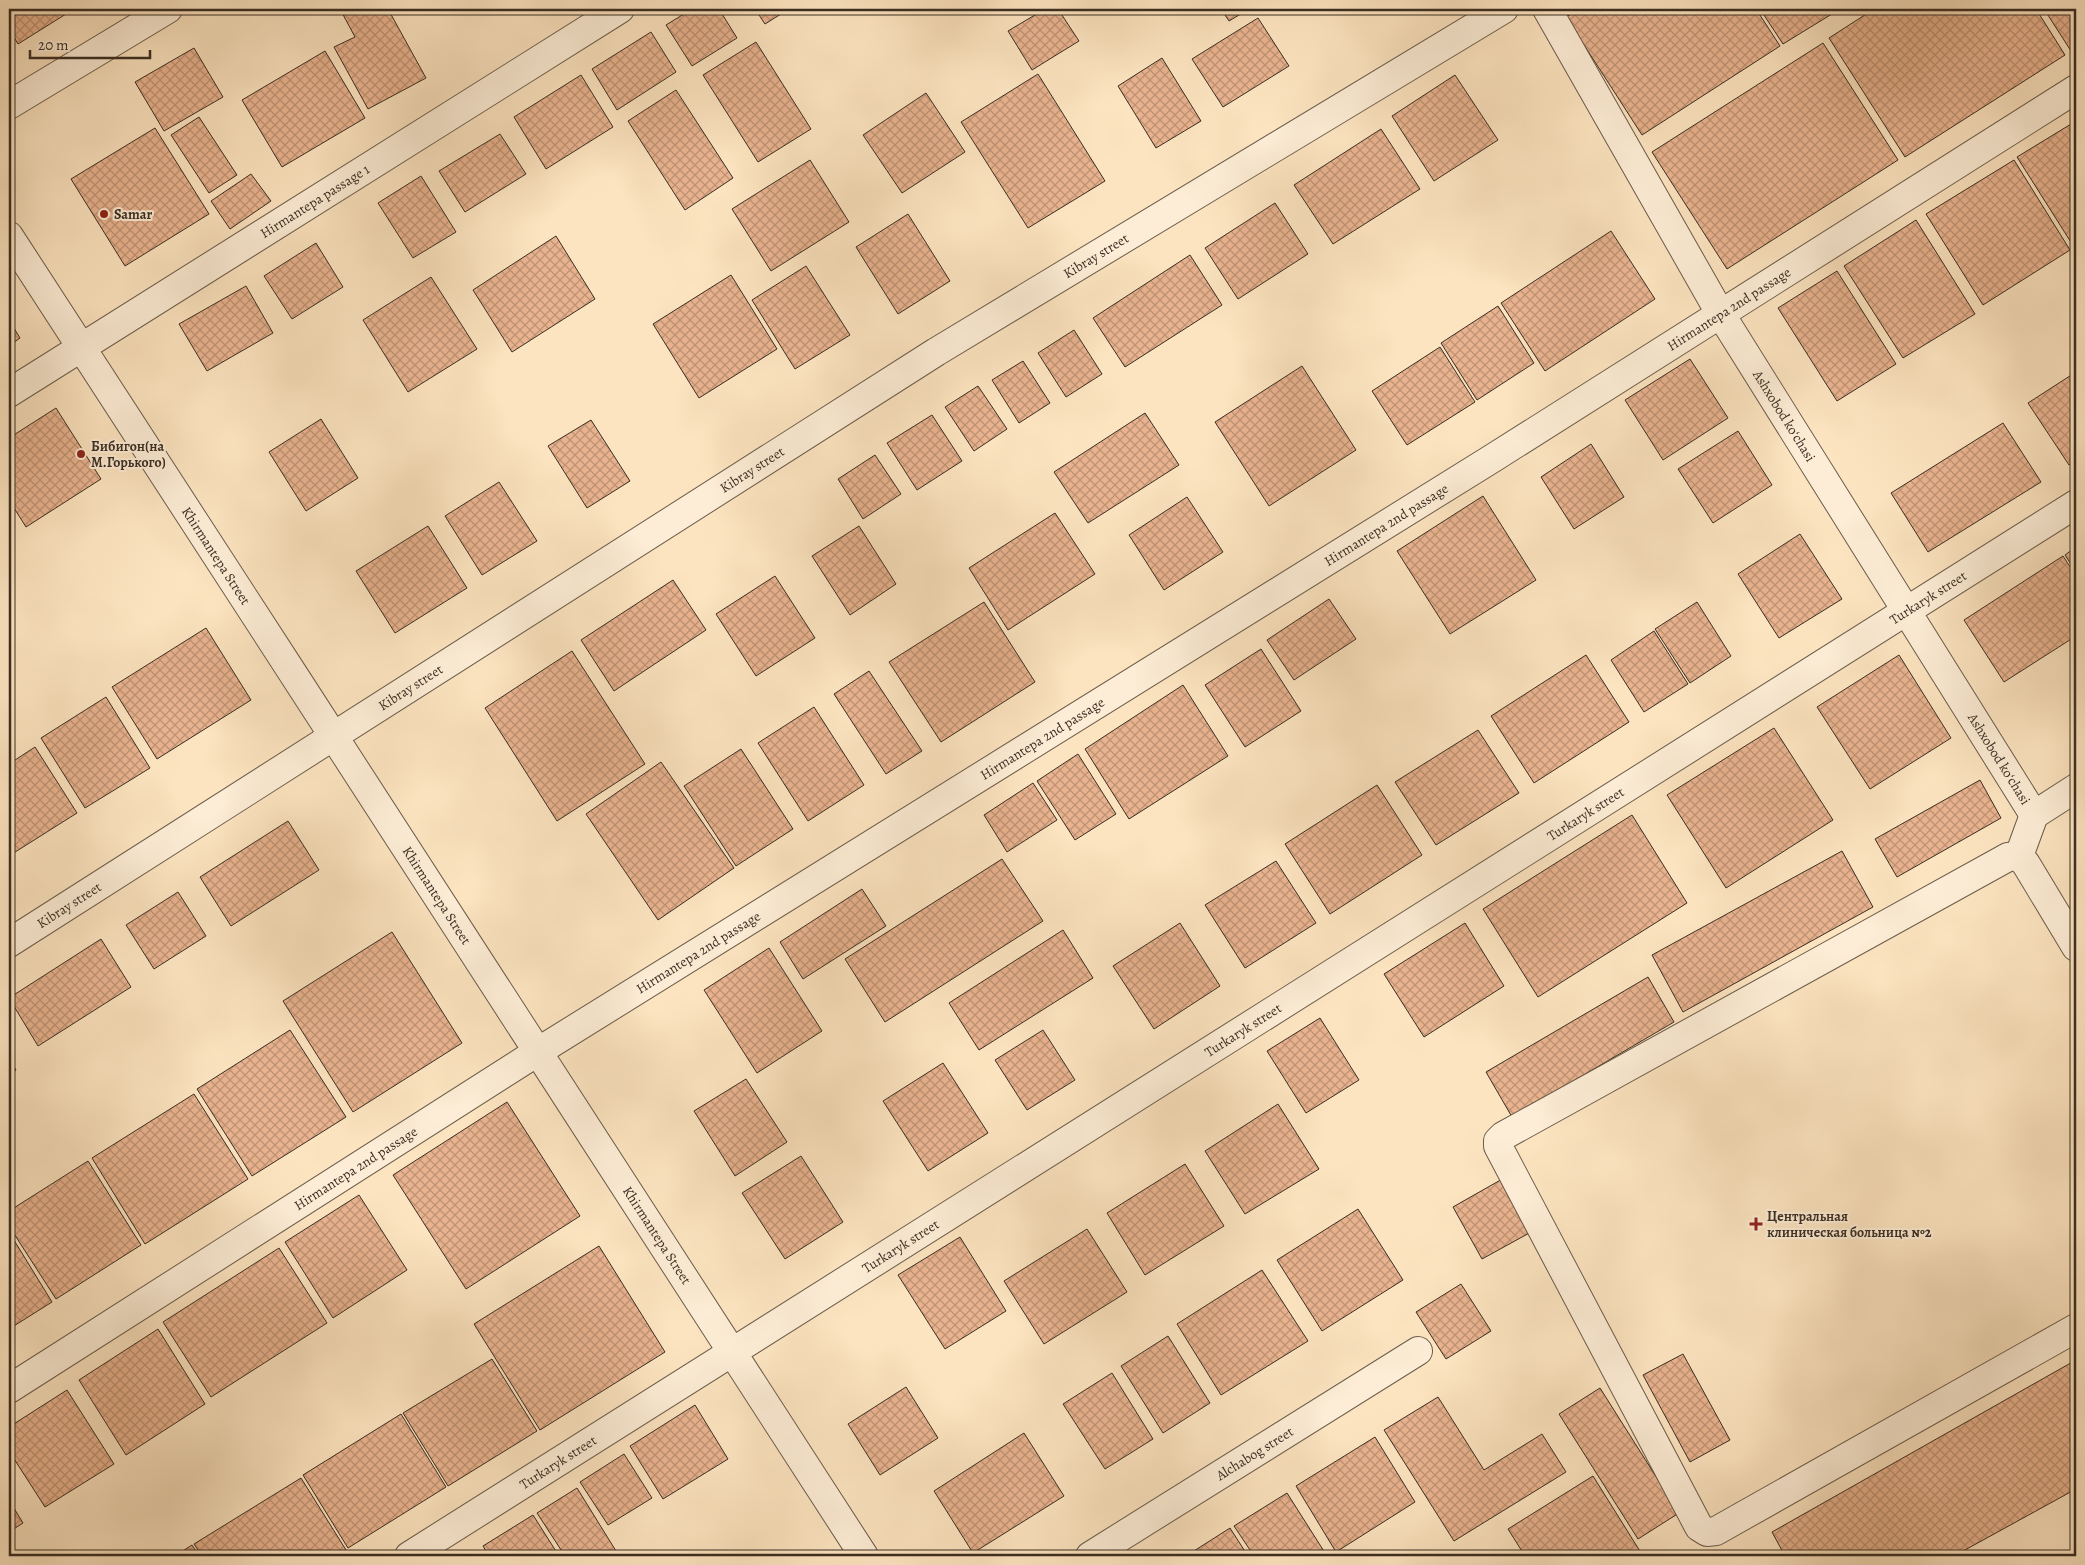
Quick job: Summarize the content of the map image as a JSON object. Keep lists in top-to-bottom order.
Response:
{
  "streets": {
    "street": [
      "Hirmantepa passage 1",
      "Kibray street",
      "Hirmantepa 2nd passage",
      "Ashxobod koʻchasi",
      "Khirmаntepa Street",
      "Turkaryk street",
      "Alchabog street"
    ]
  },
  "crossings": [
    ["Hirmantepa passage 1", "Khirmаntepa Street"],
    ["Kibray street", "Khirmаntepa Street"],
    ["Hirmantepa 2nd passage", "Ashxobod koʻchasi"],
    ["Hirmantepa 2nd passage", "Khirmаntepa Street"],
    ["Ashxobod koʻchasi", "Turkaryk street"],
    ["Khirmаntepa Street", "Turkaryk street"]
  ],
  "places": {
    "other": ["Samar", "Бибигон(на М.Горького)"],
    "health": ["Центральная клиническая больница №2"]
  },
  "scale_bar": "20 m"
}
